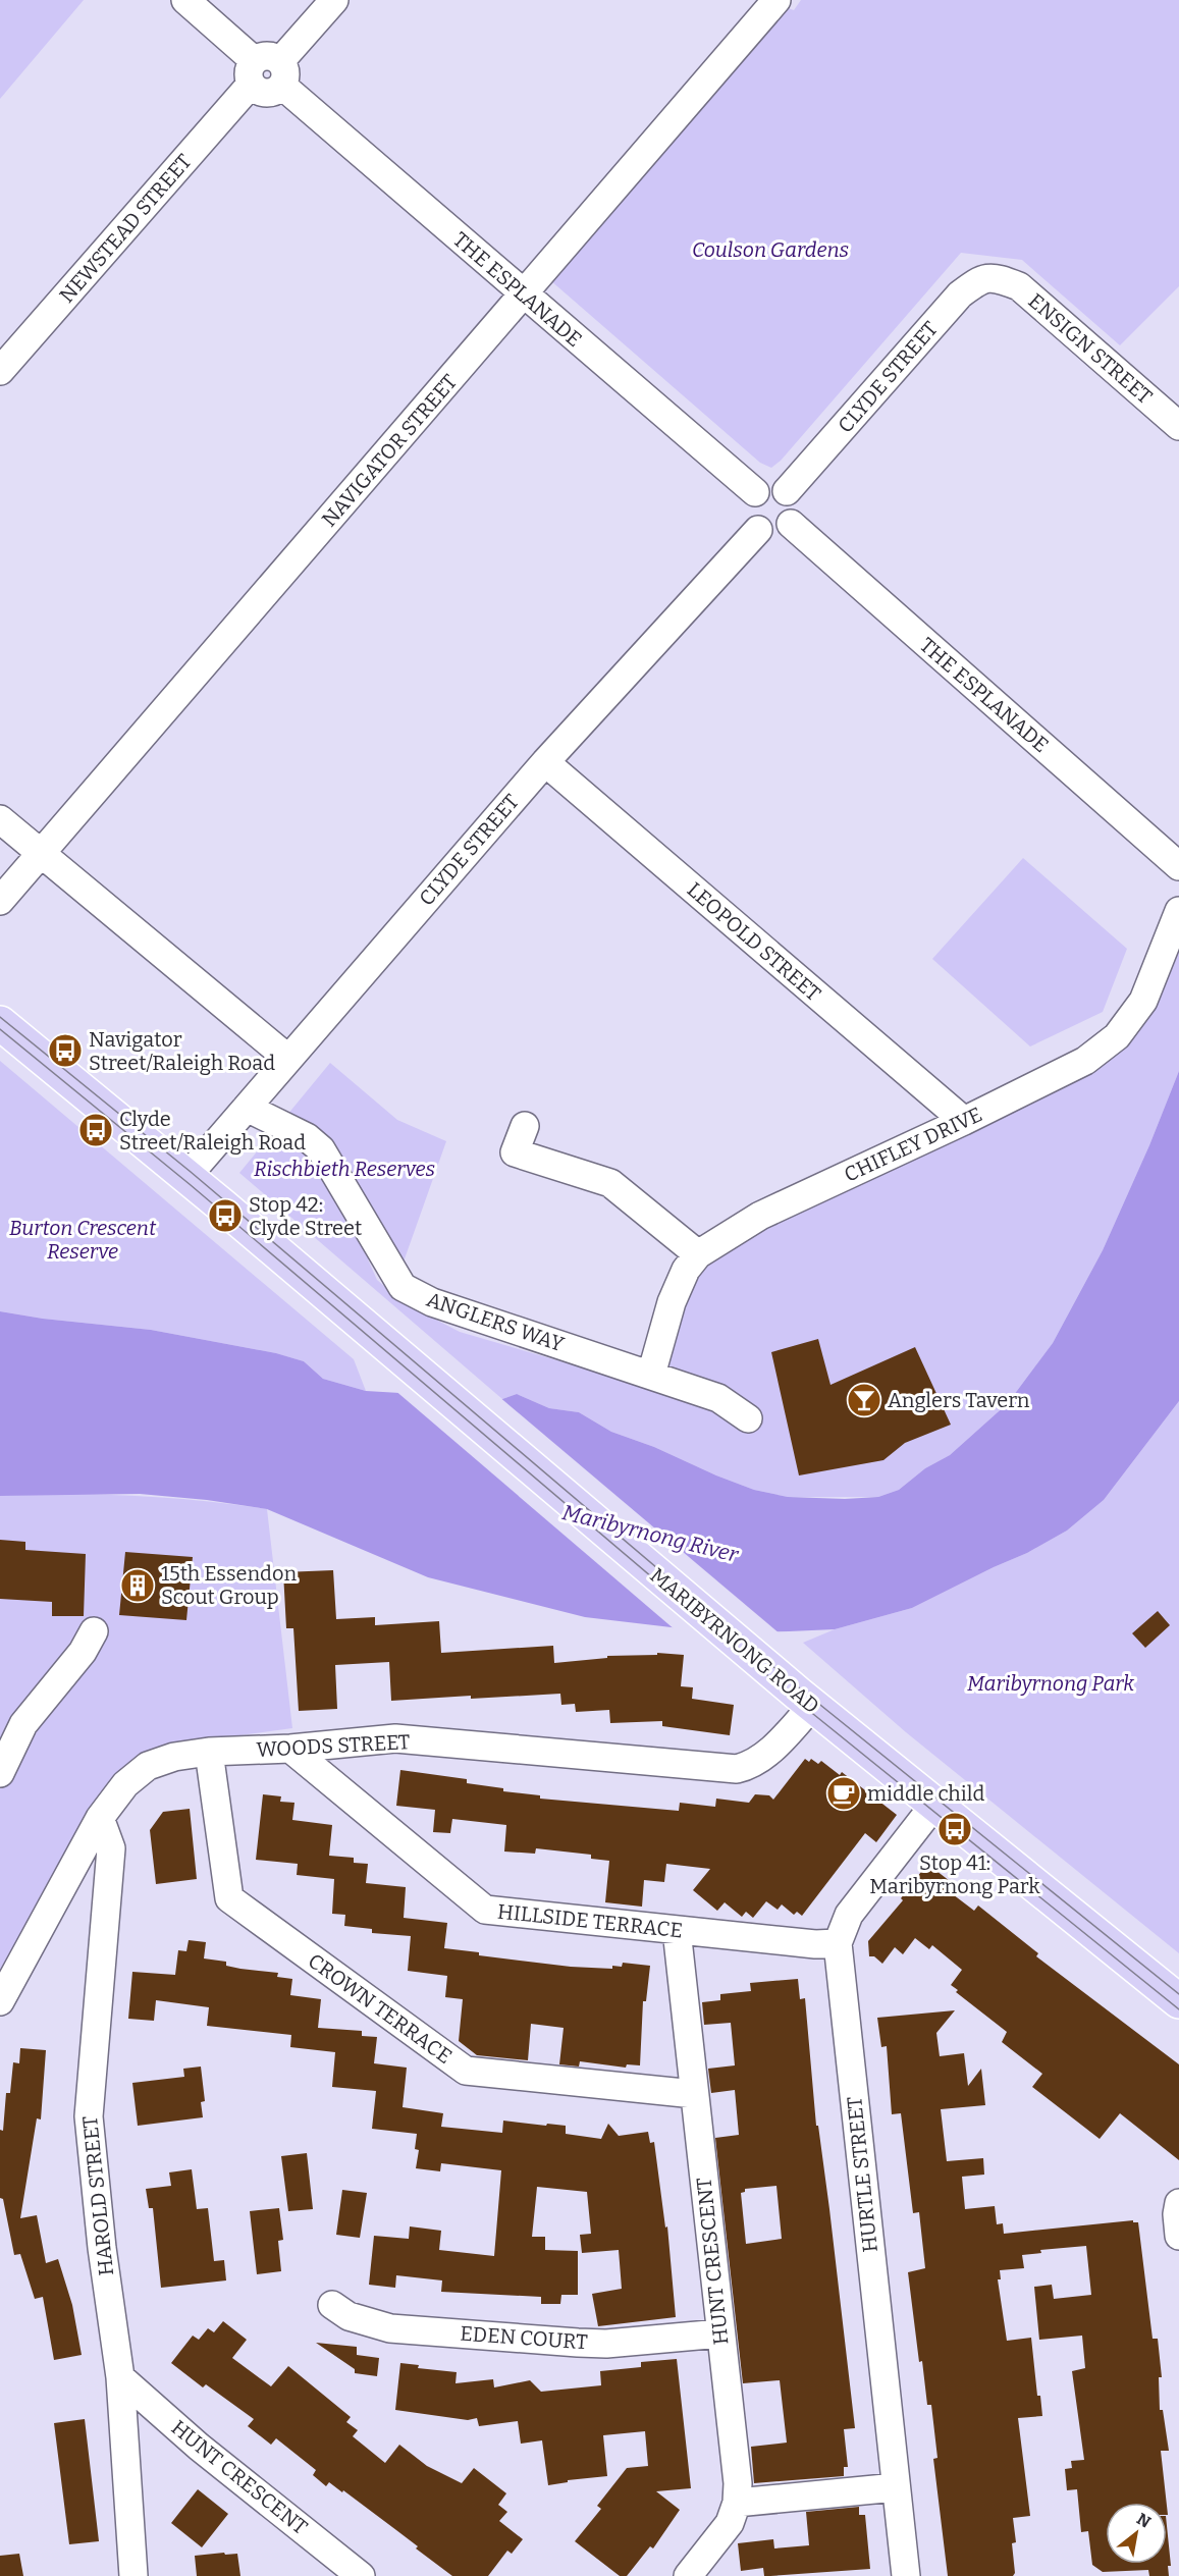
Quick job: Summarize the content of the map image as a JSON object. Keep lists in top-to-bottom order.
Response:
{
  "streets": {
    "main road": ["MARIBYRNONG ROAD"],
    "street": [
      "NEWSTEAD STREET",
      "THE ESPLANADE",
      "ENSIGN STREET",
      "CLYDE STREET",
      "NAVIGATOR STREET",
      "LEOPOLD STREET",
      "CHIFLEY DRIVE",
      "ANGLERS WAY",
      "WOODS STREET",
      "HILLSIDE TERRACE",
      "CROWN TERRACE",
      "HURTLE STREET",
      "HAROLD STREET",
      "HUNT CRESCENT",
      "EDEN COURT"
    ]
  },
  "crossings": [
    ["NEWSTEAD STREET", "THE ESPLANADE"],
    ["THE ESPLANADE", "CLYDE STREET"],
    ["THE ESPLANADE", "NAVIGATOR STREET"],
    ["ENSIGN STREET", "CLYDE STREET"],
    ["CLYDE STREET", "LEOPOLD STREET"],
    ["CLYDE STREET", "ANGLERS WAY"],
    ["CLYDE STREET", "MARIBYRNONG ROAD"],
    ["LEOPOLD STREET", "CHIFLEY DRIVE"],
    ["CHIFLEY DRIVE", "ANGLERS WAY"],
    ["MARIBYRNONG ROAD", "WOODS STREET"],
    ["MARIBYRNONG ROAD", "HURTLE STREET"],
    ["WOODS STREET", "HILLSIDE TERRACE"],
    ["WOODS STREET", "CROWN TERRACE"],
    ["WOODS STREET", "HAROLD STREET"],
    ["HILLSIDE TERRACE", "HURTLE STREET"],
    ["HILLSIDE TERRACE", "HUNT CRESCENT"],
    ["CROWN TERRACE", "HUNT CRESCENT"],
    ["HAROLD STREET", "HUNT CRESCENT"],
    ["HUNT CRESCENT", "EDEN COURT"]
  ],
  "water": ["Maribyrnong River"],
  "parks": [
    "Coulson Gardens",
    "Rischbieth Reserves",
    "Burton Crescent Reserve",
    "Maribyrnong Park"
  ],
  "places": {
    "bus stop": [
      "Navigator Street/Raleigh Road",
      "Clyde Street/Raleigh Road",
      "Stop 42: Clyde Street",
      "Stop 41: Maribyrnong Park"
    ],
    "bar": ["Anglers Tavern"],
    "building": ["15th Essendon Scout Group"],
    "cafe": ["middle child"]
  },
  "north": "top right"
}
